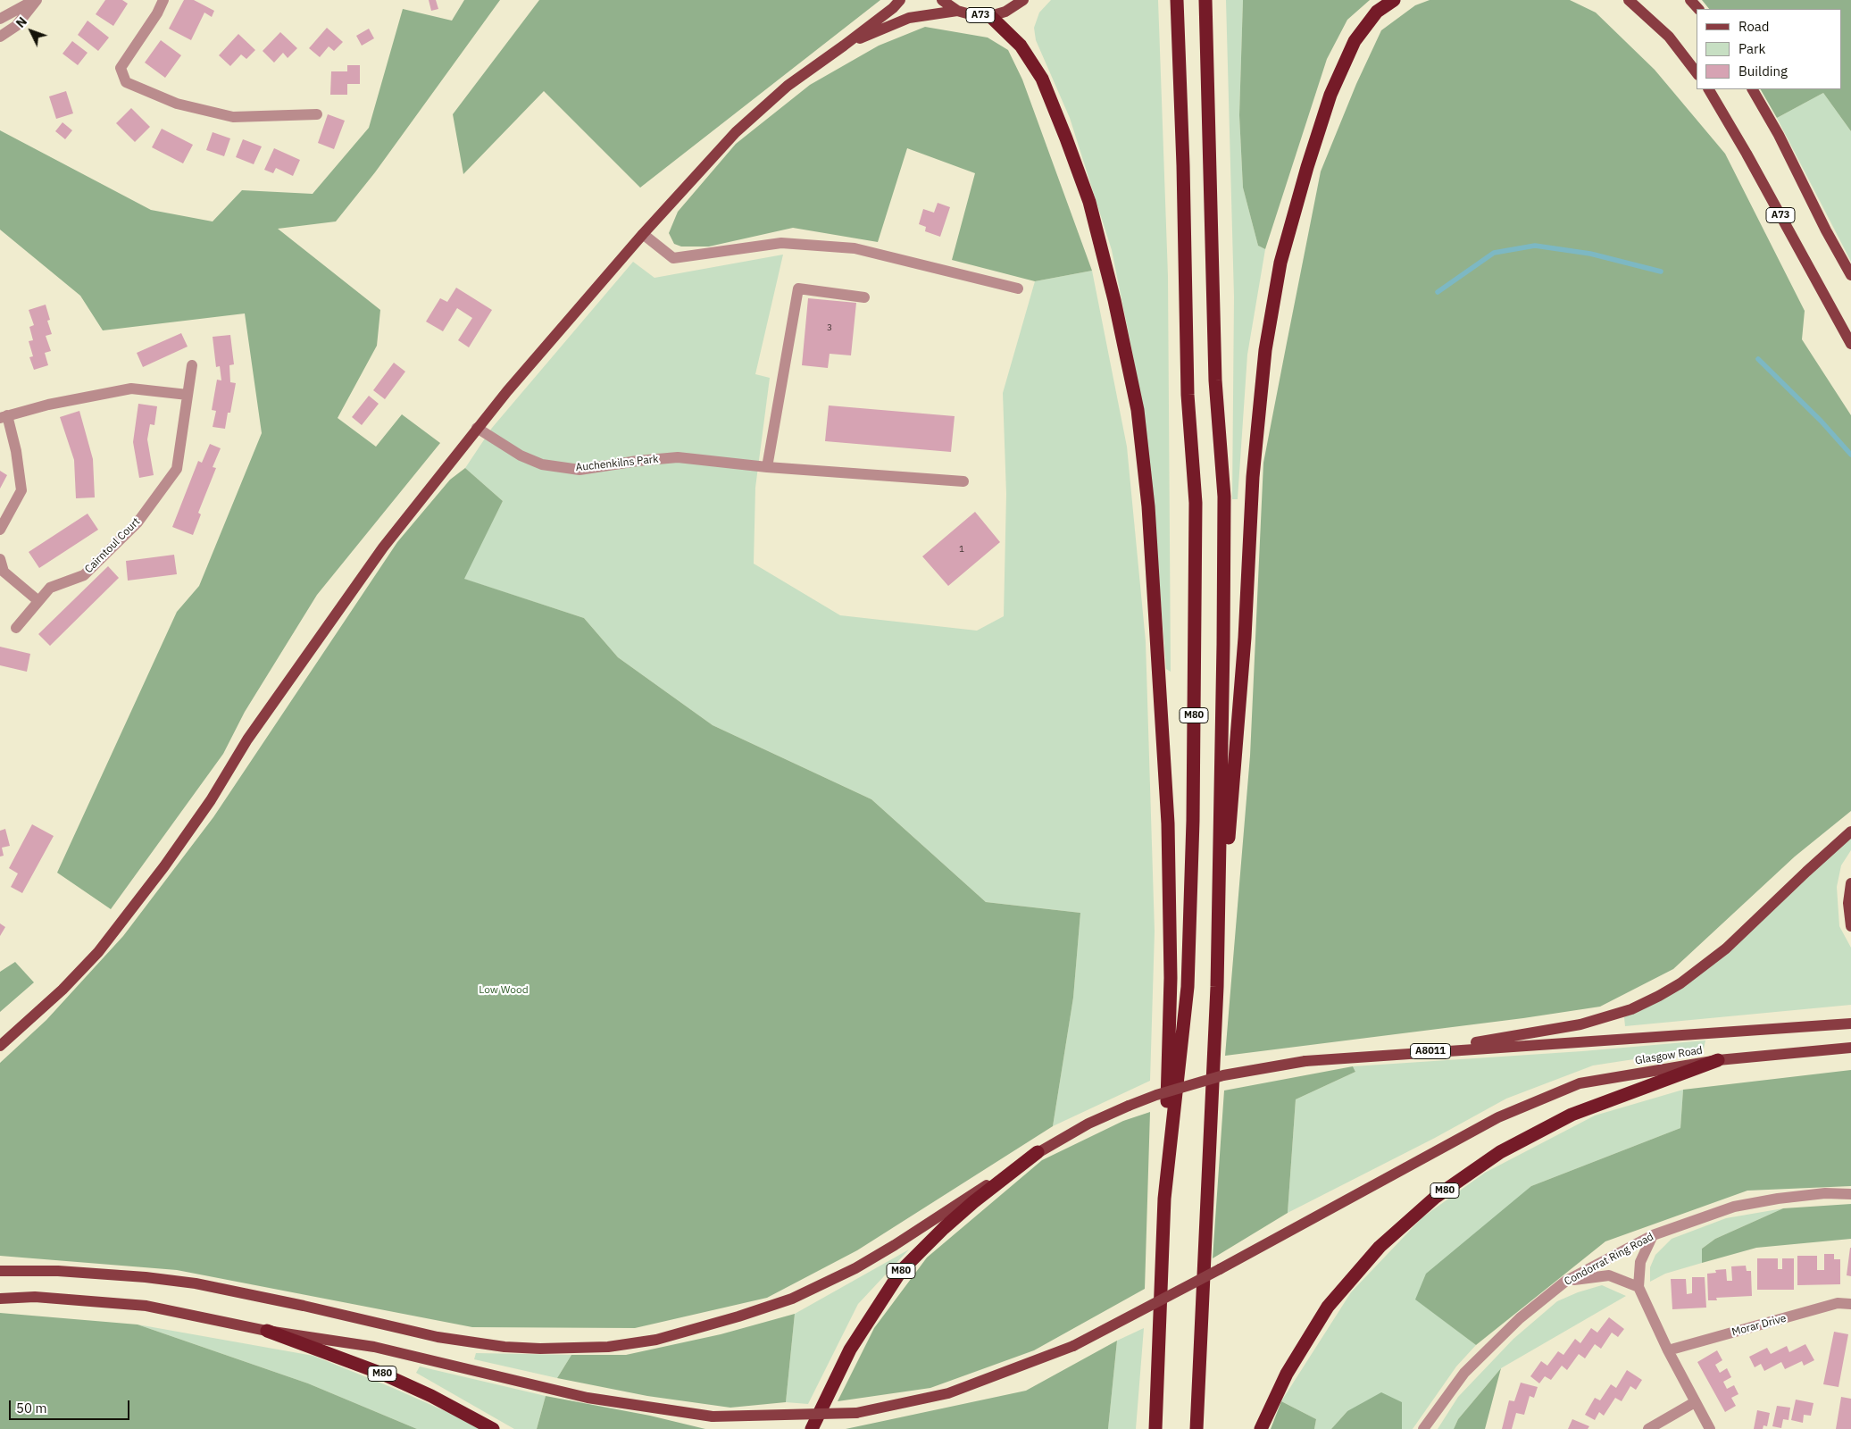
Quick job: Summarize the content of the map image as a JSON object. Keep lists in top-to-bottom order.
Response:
{
  "streets": {
    "highway": ["M80"],
    "main road": ["A73", "A8011", "Glasgow Road"],
    "street": [
      "Auchenkilns Park",
      "Cairntoul Court",
      "Condorrat Ring Road",
      "Morar Drive"
    ]
  },
  "crossings": [
    ["M80", "A8011"],
    ["M80", "Glasgow Road"]
  ],
  "parks": ["Low Wood"],
  "house_numbers": ["3", "1"],
  "legend": ["Road", "Park", "Building"],
  "scale_bar": "50 m",
  "north": "top left"
}
